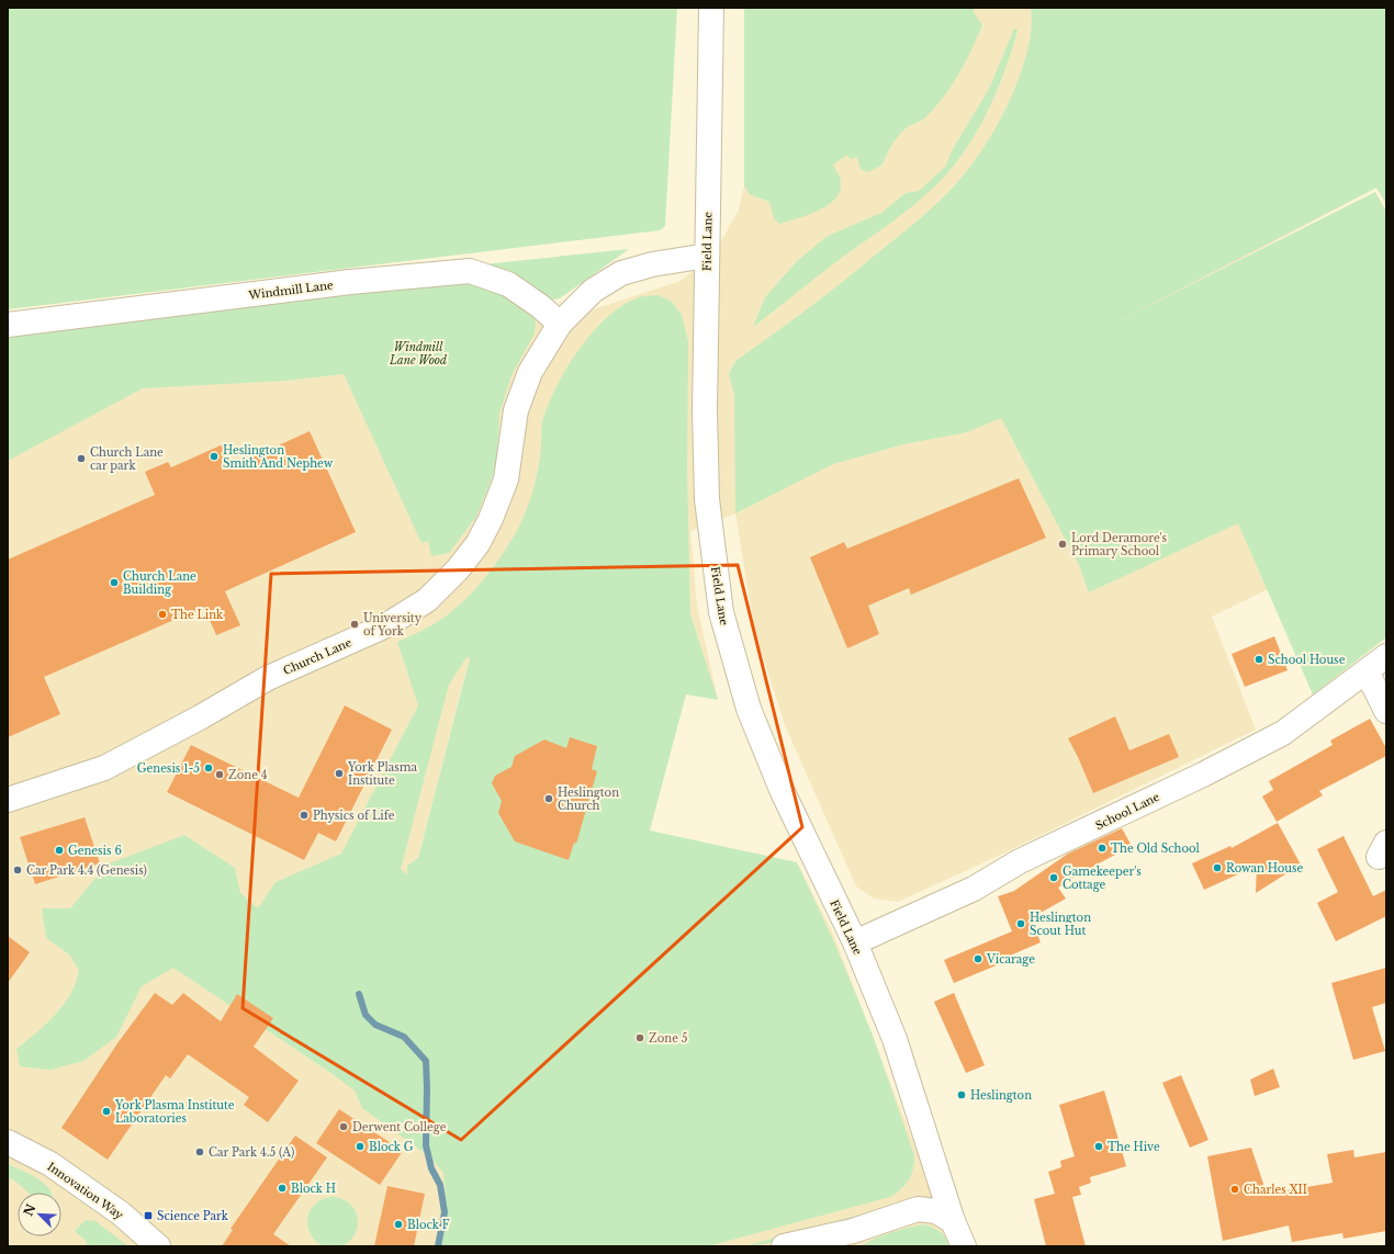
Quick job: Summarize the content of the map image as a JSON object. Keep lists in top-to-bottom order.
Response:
{
  "streets": {
    "street": [
      "Field Lane",
      "Windmill Lane",
      "Church Lane",
      "School Lane",
      "Innovation Way"
    ]
  },
  "crossings": [
    ["Field Lane", "Church Lane"],
    ["Field Lane", "School Lane"],
    ["Windmill Lane", "Church Lane"]
  ],
  "parks": ["Windmill Lane Wood"],
  "places": {
    "other": [
      "Heslington Smith And Nephew",
      "Church Lane car park",
      "Lord Deramore's Primary School",
      "Church Lane Building",
      "The Link",
      "University of York",
      "School House",
      "Genesis 1-5",
      "York Plasma Institute",
      "Zone 4",
      "Heslington Church",
      "Physics of Life",
      "The Old School",
      "Genesis 6",
      "Rowan House",
      "Car Park 4.4 (Genesis)",
      "Gamekeeper's Cottage",
      "Heslington Scout Hut",
      "Vicarage",
      "Zone 5",
      "Heslington",
      "York Plasma Institute Laboratories",
      "Derwent College",
      "Block G",
      "The Hive",
      "Car Park 4.5 (A)",
      "Block H",
      "Charles XII",
      "Block F"
    ],
    "transit": ["Science Park"]
  },
  "north": "top left"
}
